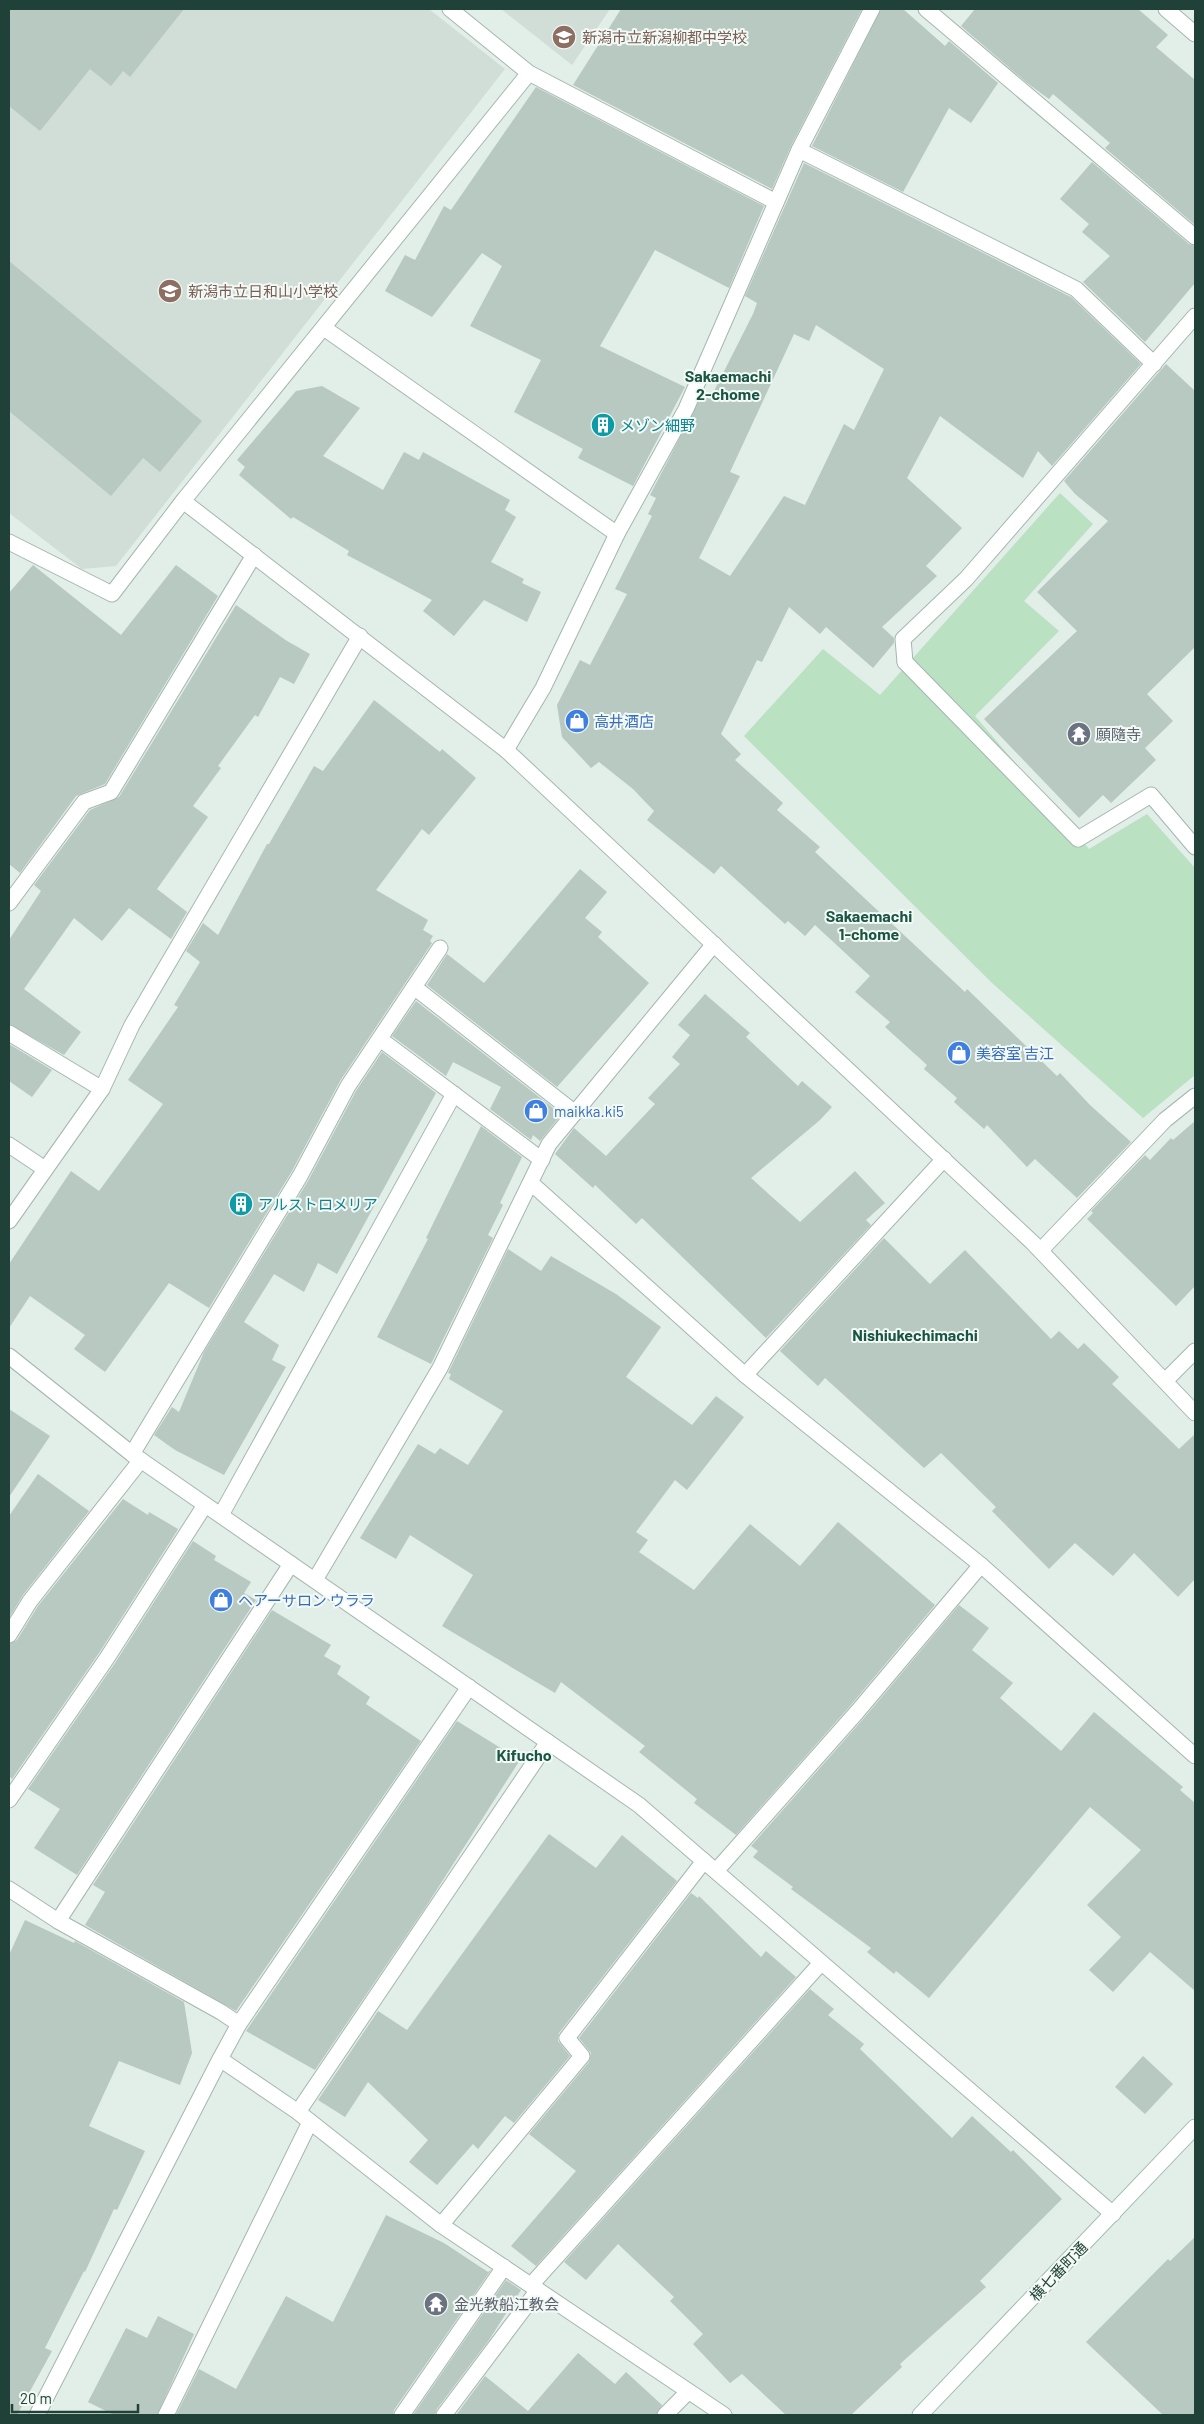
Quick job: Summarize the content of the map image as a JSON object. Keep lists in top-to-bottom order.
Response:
{
  "streets": {
    "street": ["横七番町通"]
  },
  "districts": [
    "Sakaemachi 2-chome",
    "Sakaemachi 1-chome",
    "Nishiukechimachi",
    "Kifucho"
  ],
  "places": {
    "school or university": ["新潟市立新潟柳都中学校", "新潟市立日和山小学校"],
    "building": ["メゾン細野", "アルストロメリア"],
    "shop": [
      "高井酒店",
      "美容室 吉江",
      "maikka.ki5",
      "ヘアーサロン ウララ"
    ],
    "temple": ["願隨寺", "金光教船江教会"]
  },
  "scale_bar": "20 m"
}
